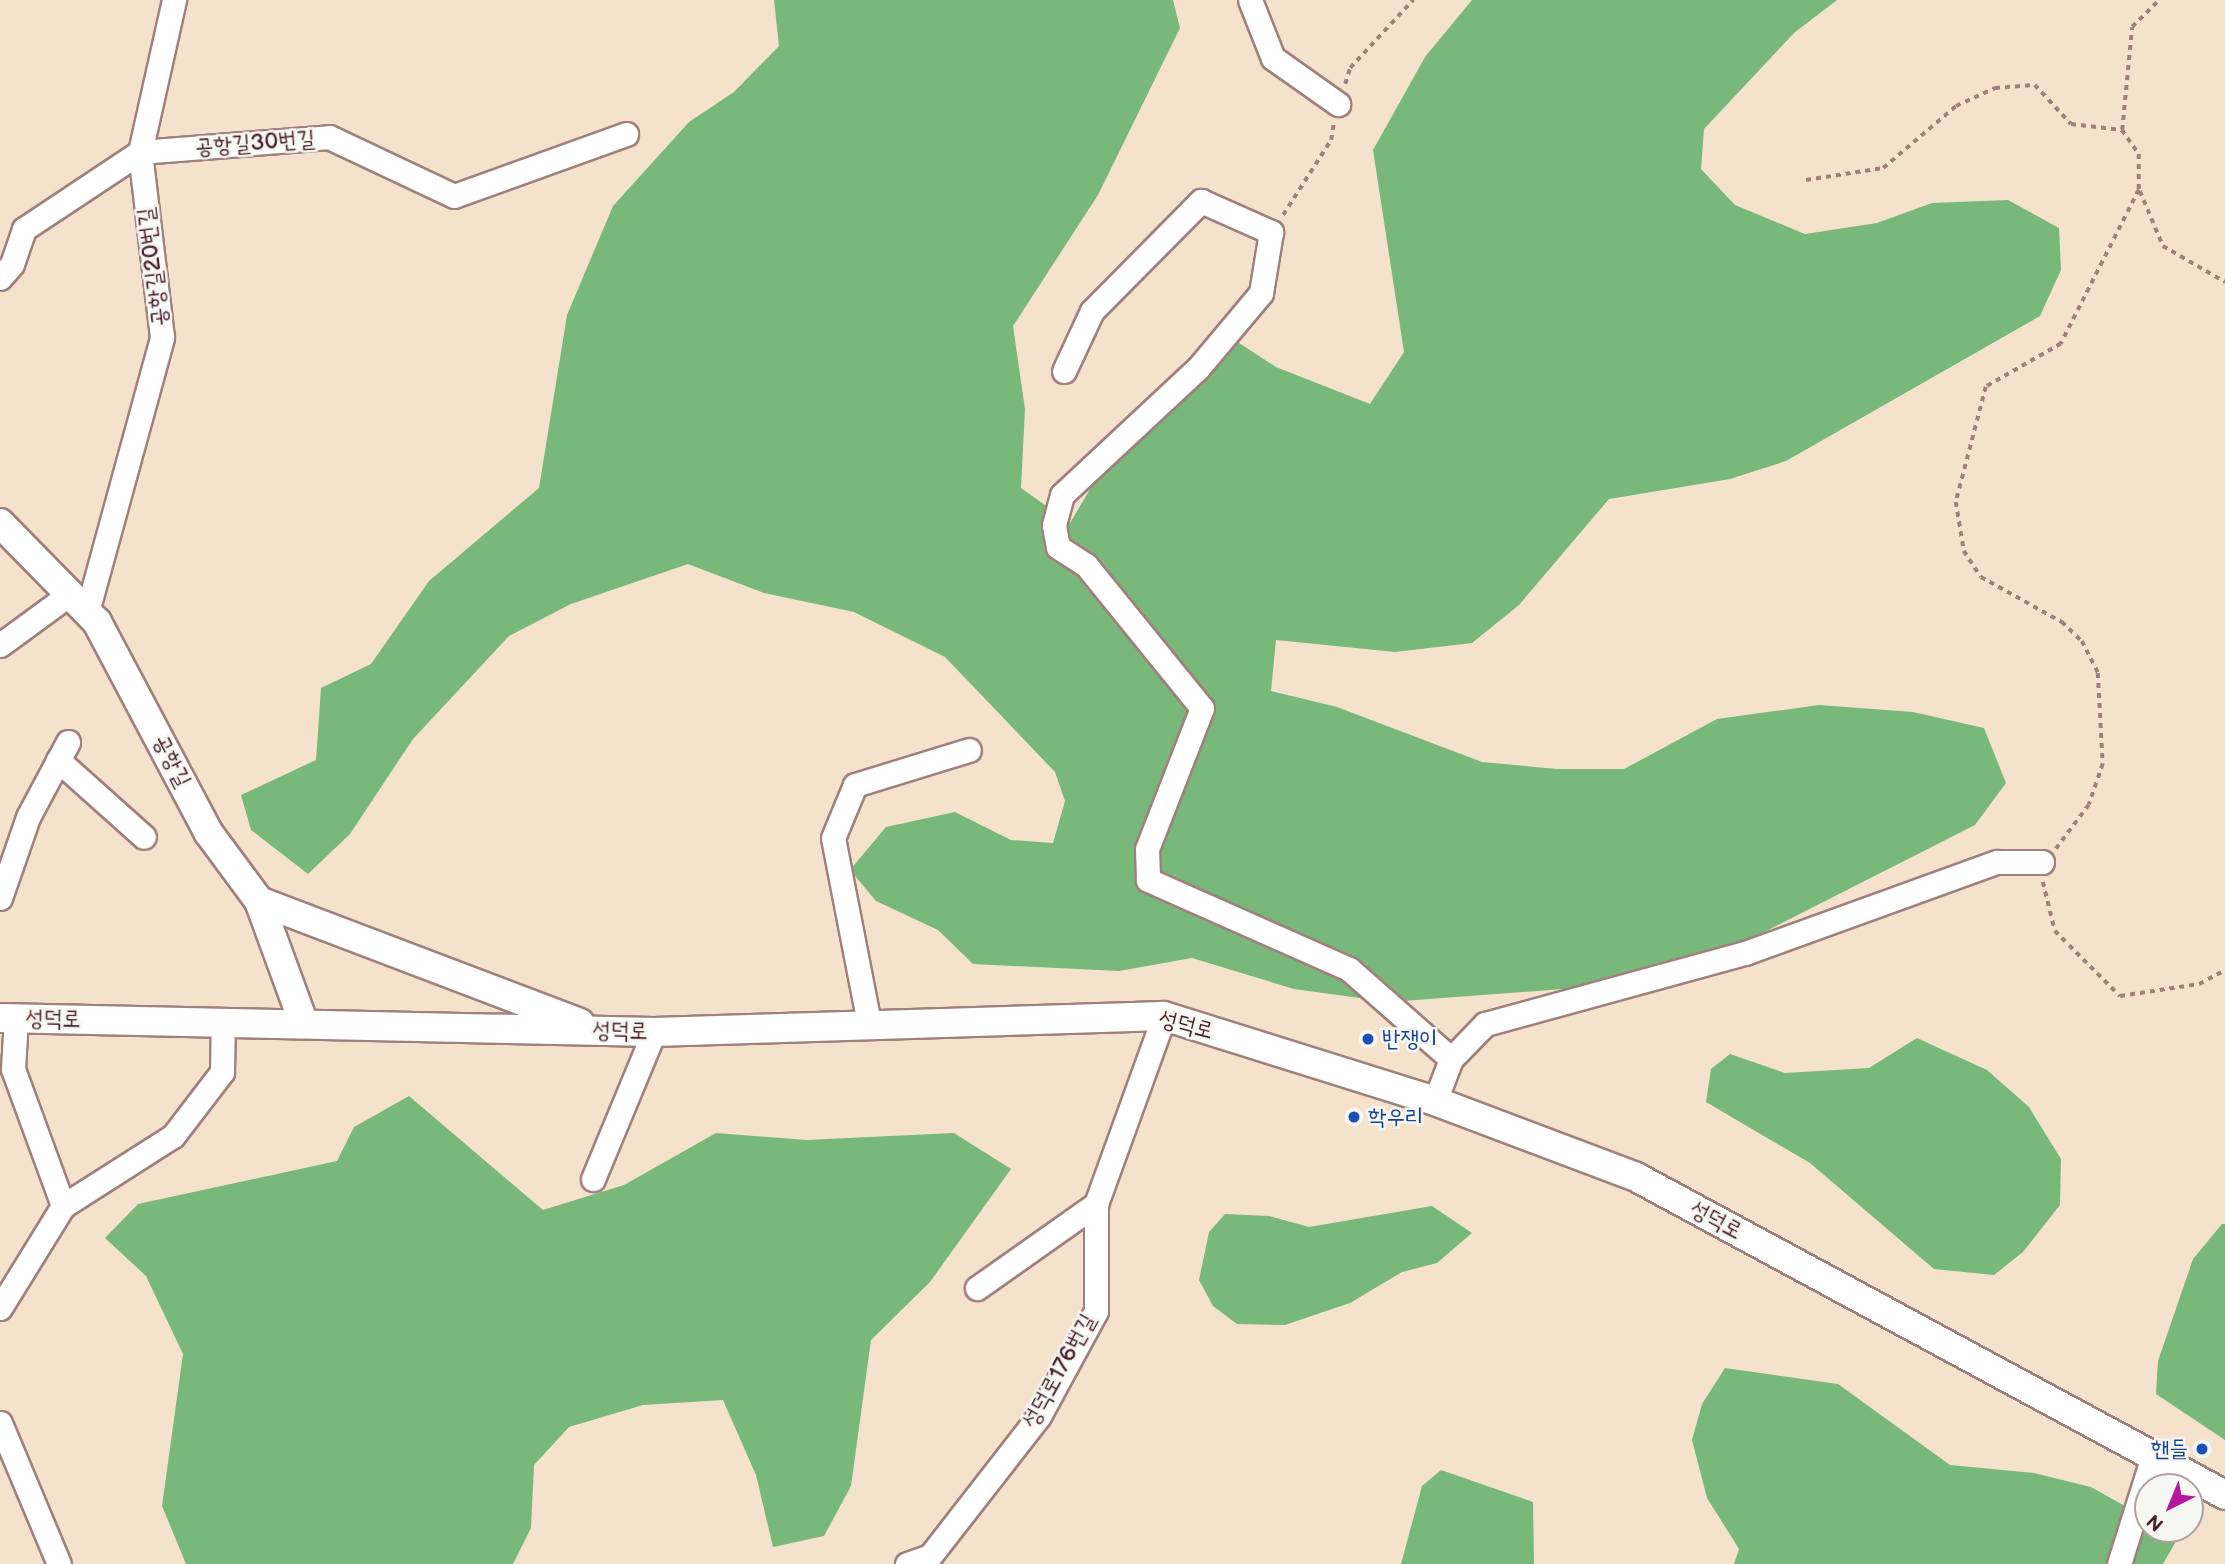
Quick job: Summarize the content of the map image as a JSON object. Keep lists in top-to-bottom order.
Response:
{
  "streets": {
    "street": [
      "공항길30번길",
      "공항길20번길",
      "공항길",
      "성덕로",
      "성덕로176번길"
    ]
  },
  "crossings": [
    ["공항길30번길", "공항길20번길"],
    ["공항길20번길", "공항길"],
    ["공항길", "성덕로"],
    ["성덕로", "성덕로176번길"]
  ],
  "places": ["반쟁이", "학우리", "핸들"],
  "north": "bottom left"
}
